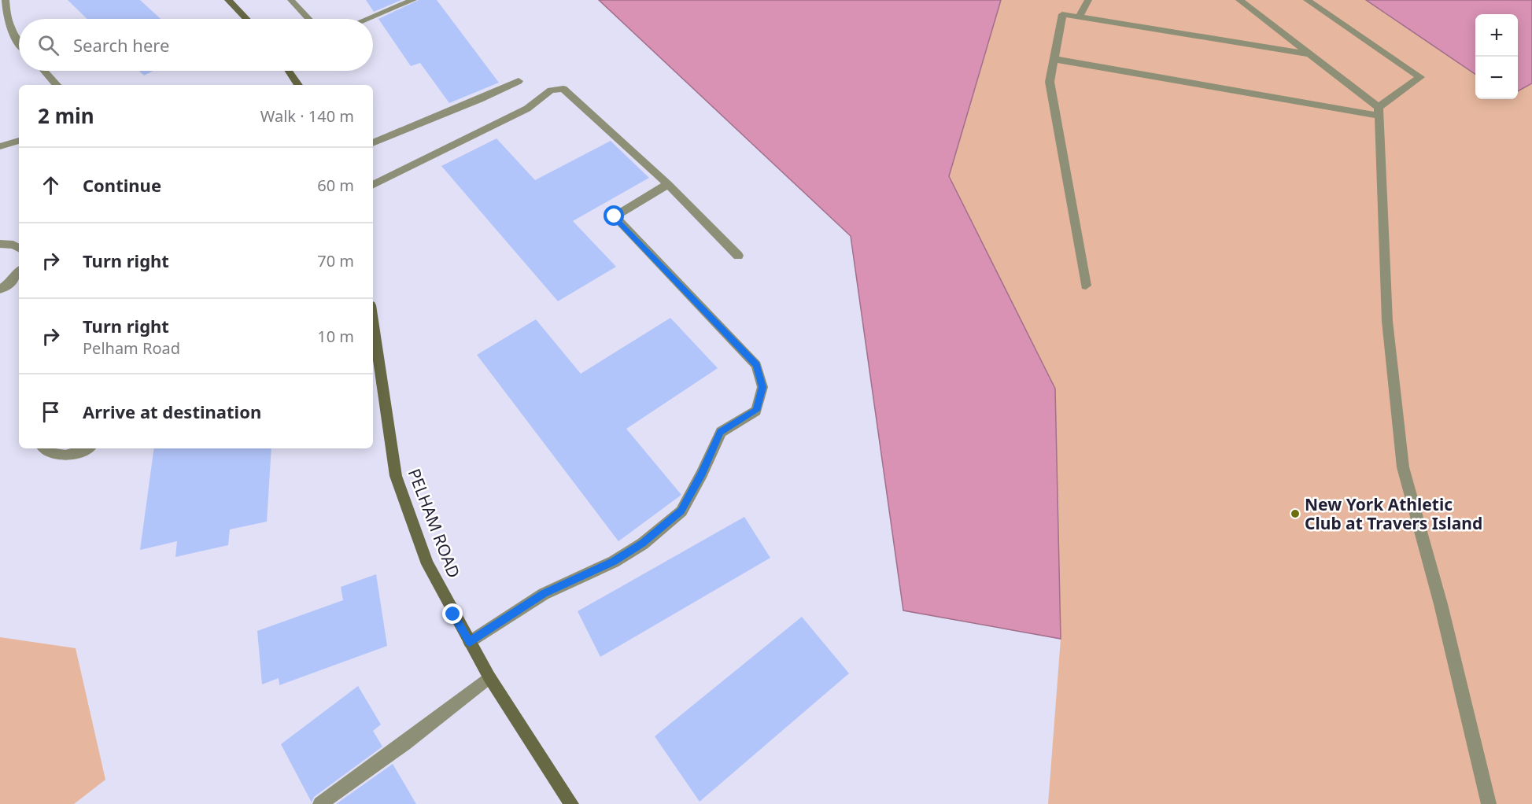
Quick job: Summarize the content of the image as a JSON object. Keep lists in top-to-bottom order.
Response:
{
  "streets": {
    "main road": ["PELHAM ROAD"]
  },
  "places": ["New York Athletic Club at Travers Island"],
  "page": {
    "map_buttons": ["+", "−"],
    "search": "Search here",
    "heading": ["2 min", "Walk · 140 m"],
    "list": [
      ["Continue", "60 m"],
      ["Turn right", "70 m"],
      ["Turn right", "Pelham Road", "10 m"],
      "Arrive at destination"
    ]
  }
}
